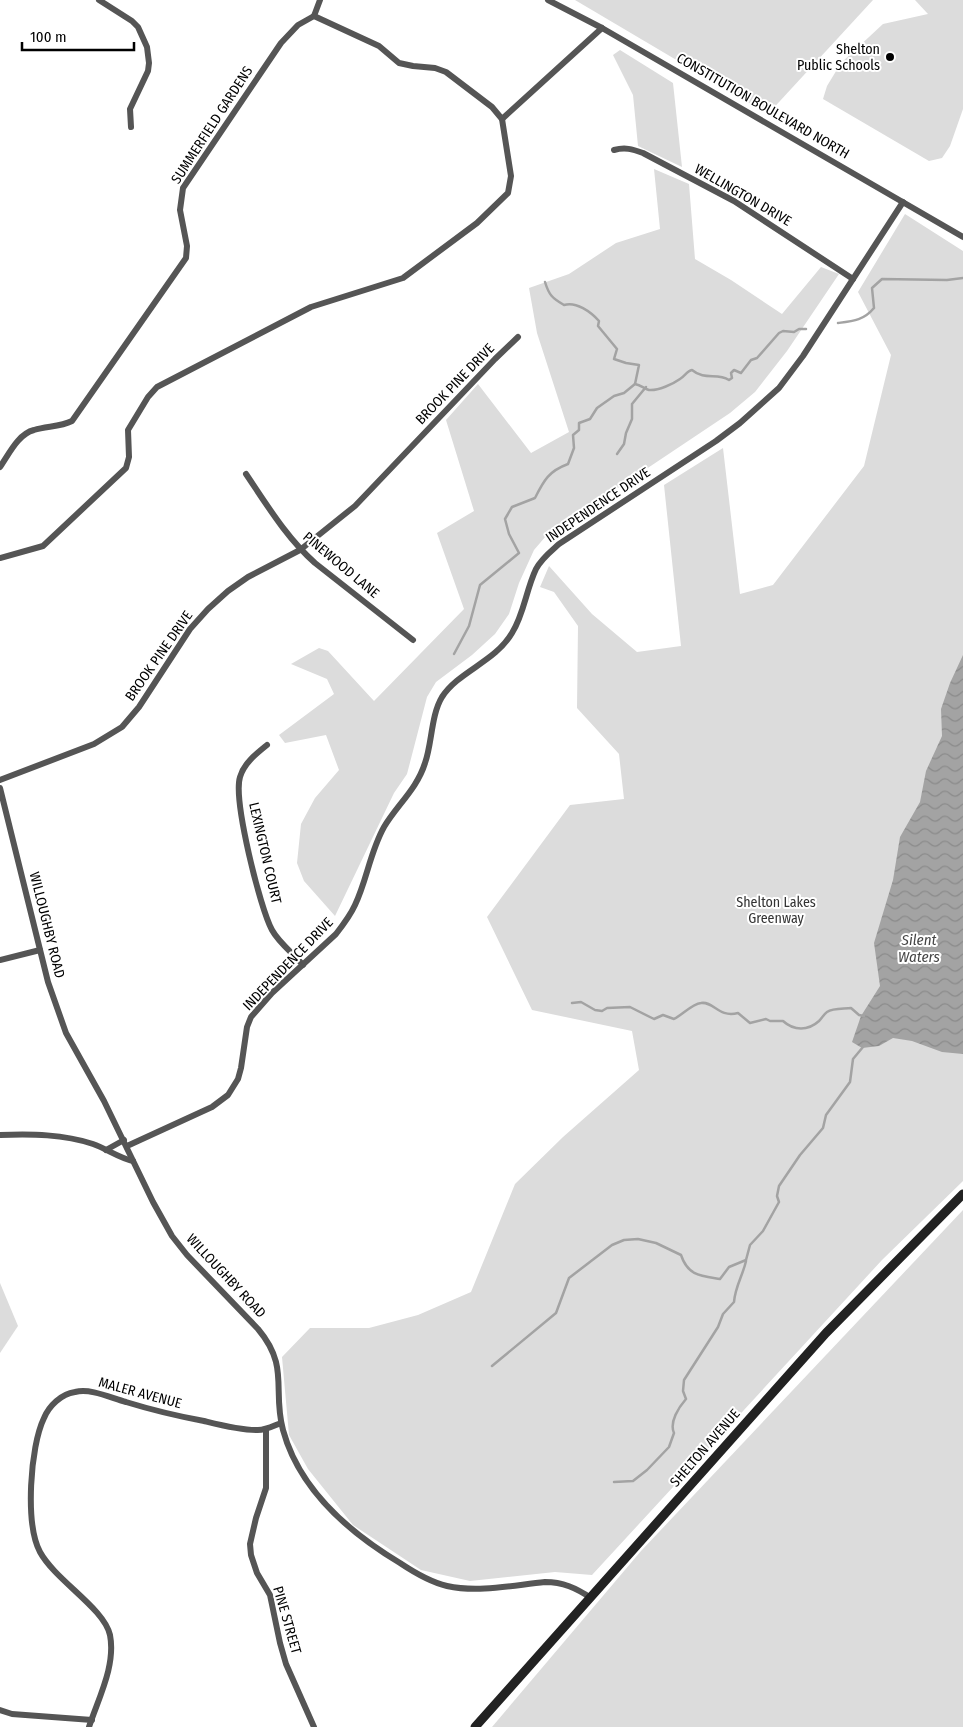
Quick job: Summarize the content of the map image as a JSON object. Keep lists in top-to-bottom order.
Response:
{
  "streets": {
    "main road": ["SHELTON AVENUE"],
    "street": [
      "CONSTITUTION BOULEVARD NORTH",
      "SUMMERFIELD GARDENS",
      "WELLINGTON DRIVE",
      "BROOK PINE DRIVE",
      "INDEPENDENCE DRIVE",
      "PINEWOOD LANE",
      "LEXINGTON COURT",
      "WILLOUGHBY ROAD",
      "MALER AVENUE",
      "PINE STREET"
    ]
  },
  "crossings": [
    ["CONSTITUTION BOULEVARD NORTH", "INDEPENDENCE DRIVE"],
    ["WELLINGTON DRIVE", "INDEPENDENCE DRIVE"],
    ["BROOK PINE DRIVE", "PINEWOOD LANE"],
    ["INDEPENDENCE DRIVE", "LEXINGTON COURT"],
    ["INDEPENDENCE DRIVE", "WILLOUGHBY ROAD"],
    ["WILLOUGHBY ROAD", "MALER AVENUE"],
    ["WILLOUGHBY ROAD", "SHELTON AVENUE"],
    ["MALER AVENUE", "PINE STREET"]
  ],
  "water": ["Silent Waters"],
  "parks": ["Shelton Lakes Greenway"],
  "places": ["Shelton Public Schools"],
  "scale_bar": "100 m"
}
